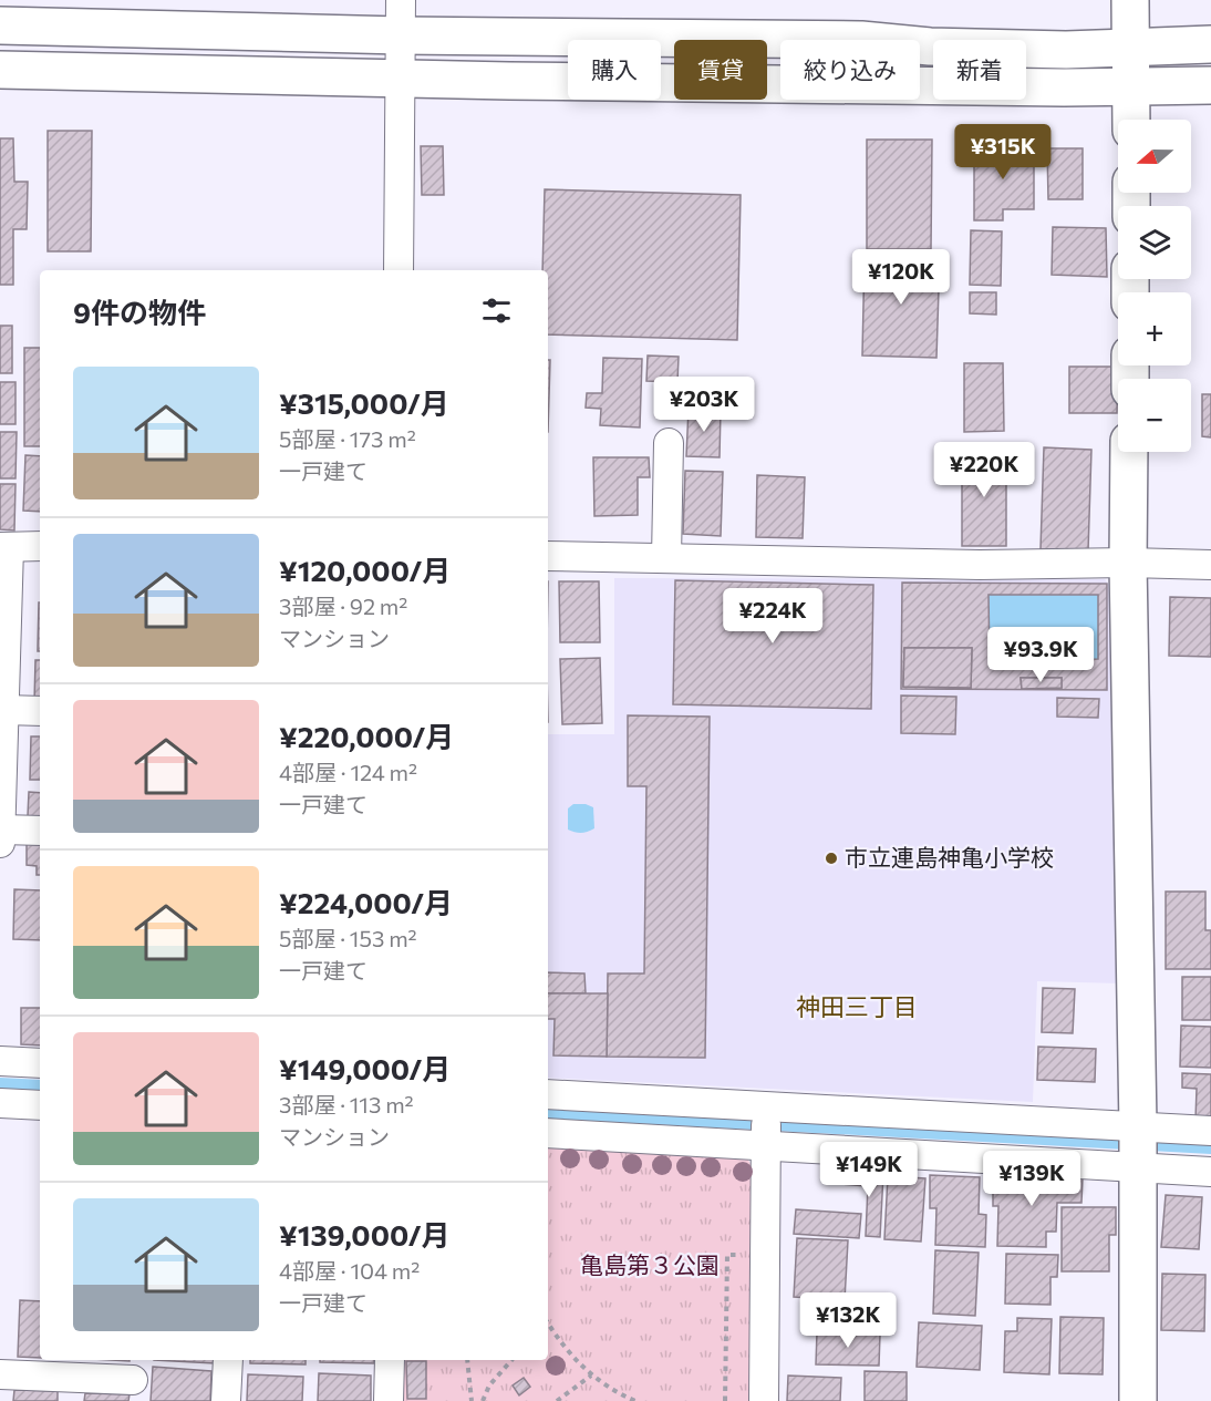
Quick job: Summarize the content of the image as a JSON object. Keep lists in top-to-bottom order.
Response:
{
  "districts": ["神田三丁目"],
  "parks": ["亀島第３公園"],
  "places": ["市立連島神亀小学校"],
  "north": "left",
  "page": {
    "chip": [
      "購入",
      "賃貸",
      "絞り込み",
      "新着"
    ],
    "map_buttons": ["+", "−"],
    "price": [
      "¥315K",
      "¥120K",
      "¥203K",
      "¥220K",
      "¥224K",
      "¥93.9K",
      "¥149K",
      "¥139K",
      "¥132K"
    ],
    "heading": "9件の物件",
    "list": [
      {
        "name": "¥315,000/月",
        "note": "5部屋 · 173 m² · 一戸建て"
      },
      {
        "name": "¥120,000/月",
        "note": "3部屋 · 92 m² · マンション"
      },
      {
        "name": "¥220,000/月",
        "note": "4部屋 · 124 m² · 一戸建て"
      },
      {
        "name": "¥224,000/月",
        "note": "5部屋 · 153 m² · 一戸建て"
      },
      {
        "name": "¥149,000/月",
        "note": "3部屋 · 113 m² · マンション"
      },
      {
        "name": "¥139,000/月",
        "note": "4部屋 · 104 m² · 一戸建て"
      }
    ]
  }
}
